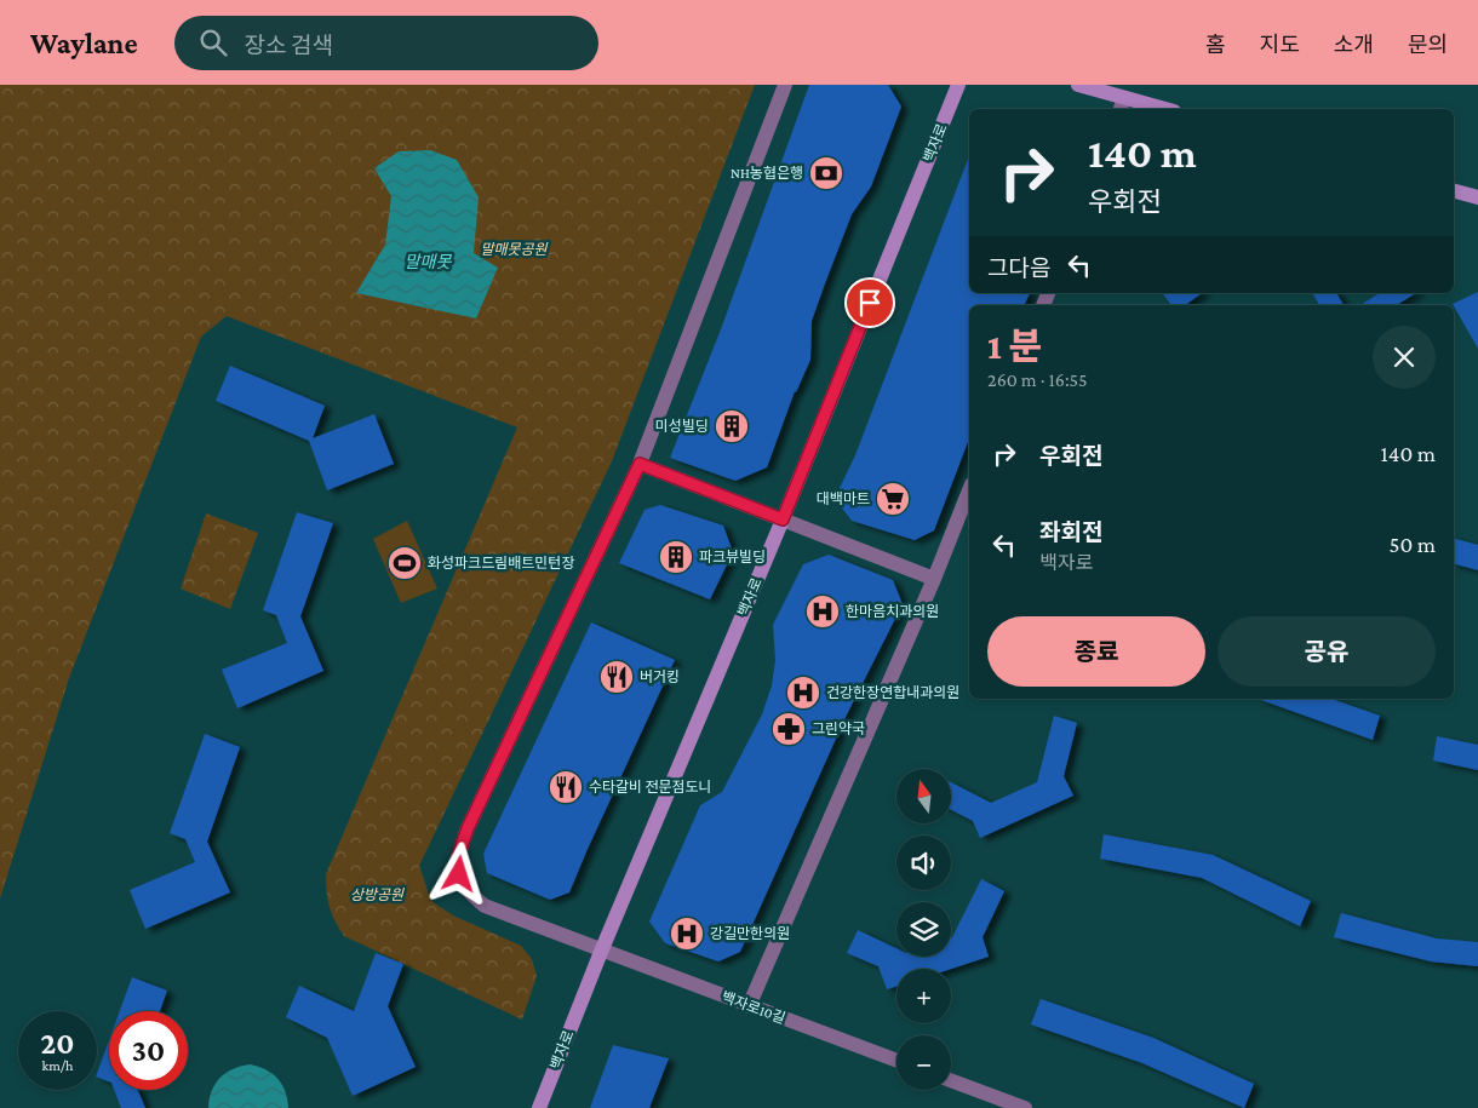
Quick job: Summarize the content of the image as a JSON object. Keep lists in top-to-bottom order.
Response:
{
  "streets": {
    "street": ["백자로", "백자로10길"]
  },
  "crossings": [
    ["백자로", "백자로10길"]
  ],
  "water": ["말매못"],
  "parks": ["말매못공원", "상방공원"],
  "places": {
    "bank": ["NH농협은행"],
    "building": ["미성빌딩", "파크뷰빌딩"],
    "supermarket": ["대백마트"],
    "sports": ["화성파크드림배트민턴장"],
    "hospital": ["한마음치과의원", "건강한장연합내과의원", "강길만한의원"],
    "restaurant": ["버거킹", "수타갈비 전문점도니"],
    "pharmacy": ["그린약국"]
  },
  "north": "top",
  "page": {
    "header": "Waylane",
    "search": "장소 검색",
    "nav": [
      "홈",
      "지도",
      "소개",
      "문의"
    ],
    "turn": ["140 m", "우회전"],
    "then": "그다음",
    "heading": ["1 분", "260 m · 16:55"],
    "list": [
      {
        "name": "우회전",
        "value": "140 m"
      },
      {
        "name": "좌회전",
        "note": "백자로",
        "value": "50 m"
      }
    ],
    "buttons": ["종료", "공유"],
    "map_buttons": ["+", "−"],
    "speed": "20 km/h",
    "limit": "30"
  }
}
